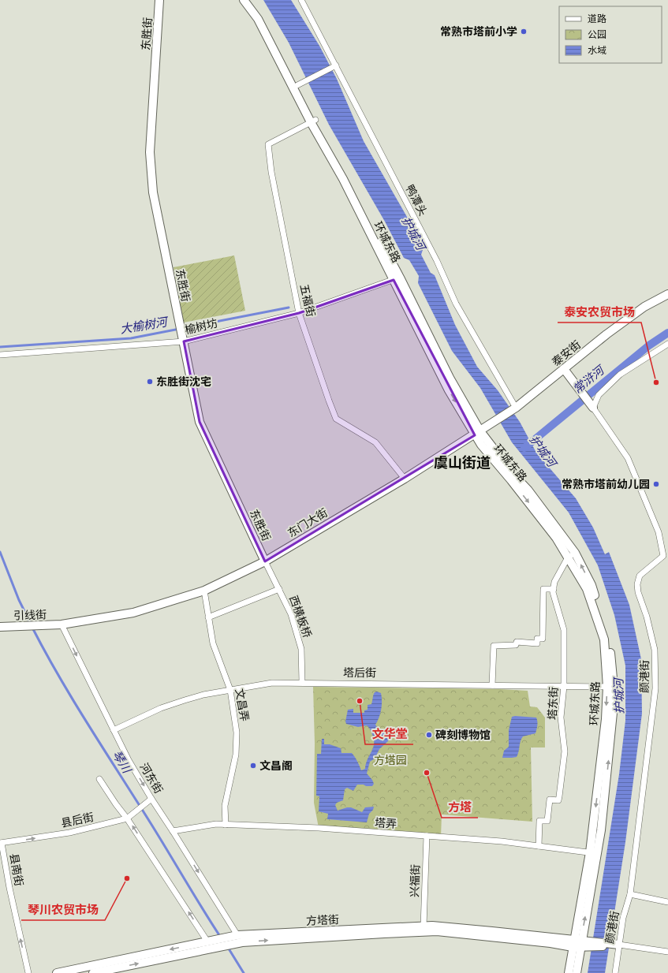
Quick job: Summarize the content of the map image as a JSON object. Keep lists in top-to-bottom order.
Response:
{
  "streets": {
    "street": [
      "东胜街",
      "鸭潭头",
      "环城东路",
      "五福街",
      "榆树坊",
      "泰安街",
      "东门大街",
      "引线街",
      "西横板桥",
      "塔后街",
      "颜港街",
      "塔东街",
      "文昌弄",
      "河东街",
      "县后街",
      "塔弄",
      "县南街",
      "兴福街",
      "方塔街"
    ]
  },
  "crossings": [
    ["东胜街", "榆树坊"],
    ["东胜街", "东门大街"],
    ["东胜街", "西横板桥"],
    ["鸭潭头", "泰安街"],
    ["环城东路", "五福街"],
    ["环城东路", "榆树坊"],
    ["环城东路", "泰安街"],
    ["环城东路", "东门大街"],
    ["环城东路", "塔后街"],
    ["环城东路", "塔东街"],
    ["环城东路", "塔弄"],
    ["环城东路", "方塔街"],
    ["五福街", "榆树坊"],
    ["五福街", "东门大街"],
    ["泰安街", "东门大街"],
    ["东门大街", "引线街"],
    ["东门大街", "西横板桥"],
    ["东门大街", "文昌弄"],
    ["东门大街", "河东街"],
    ["引线街", "河东街"],
    ["西横板桥", "塔后街"],
    ["塔后街", "塔东街"],
    ["塔后街", "文昌弄"],
    ["塔后街", "河东街"],
    ["颜港街", "方塔街"],
    ["塔东街", "塔弄"],
    ["文昌弄", "塔弄"],
    ["河东街", "塔弄"],
    ["河东街", "方塔街"],
    ["县后街", "县南街"],
    ["塔弄", "兴福街"],
    ["兴福街", "方塔街"]
  ],
  "one_way": ["县后街", "县南街"],
  "districts": ["虞山街道"],
  "water": [
    "护城河",
    "大榆树河",
    "常浒河",
    "琴川"
  ],
  "parks": ["方塔园"],
  "places": [
    "常熟市塔前小学",
    "东胜街沈宅",
    "泰安农贸市场",
    "常熟市塔前幼儿园",
    "文华堂",
    "碑刻博物馆",
    "文昌阁",
    "方塔",
    "琴川农贸市场"
  ],
  "legend": ["道路", "公园", "水域"]
}
